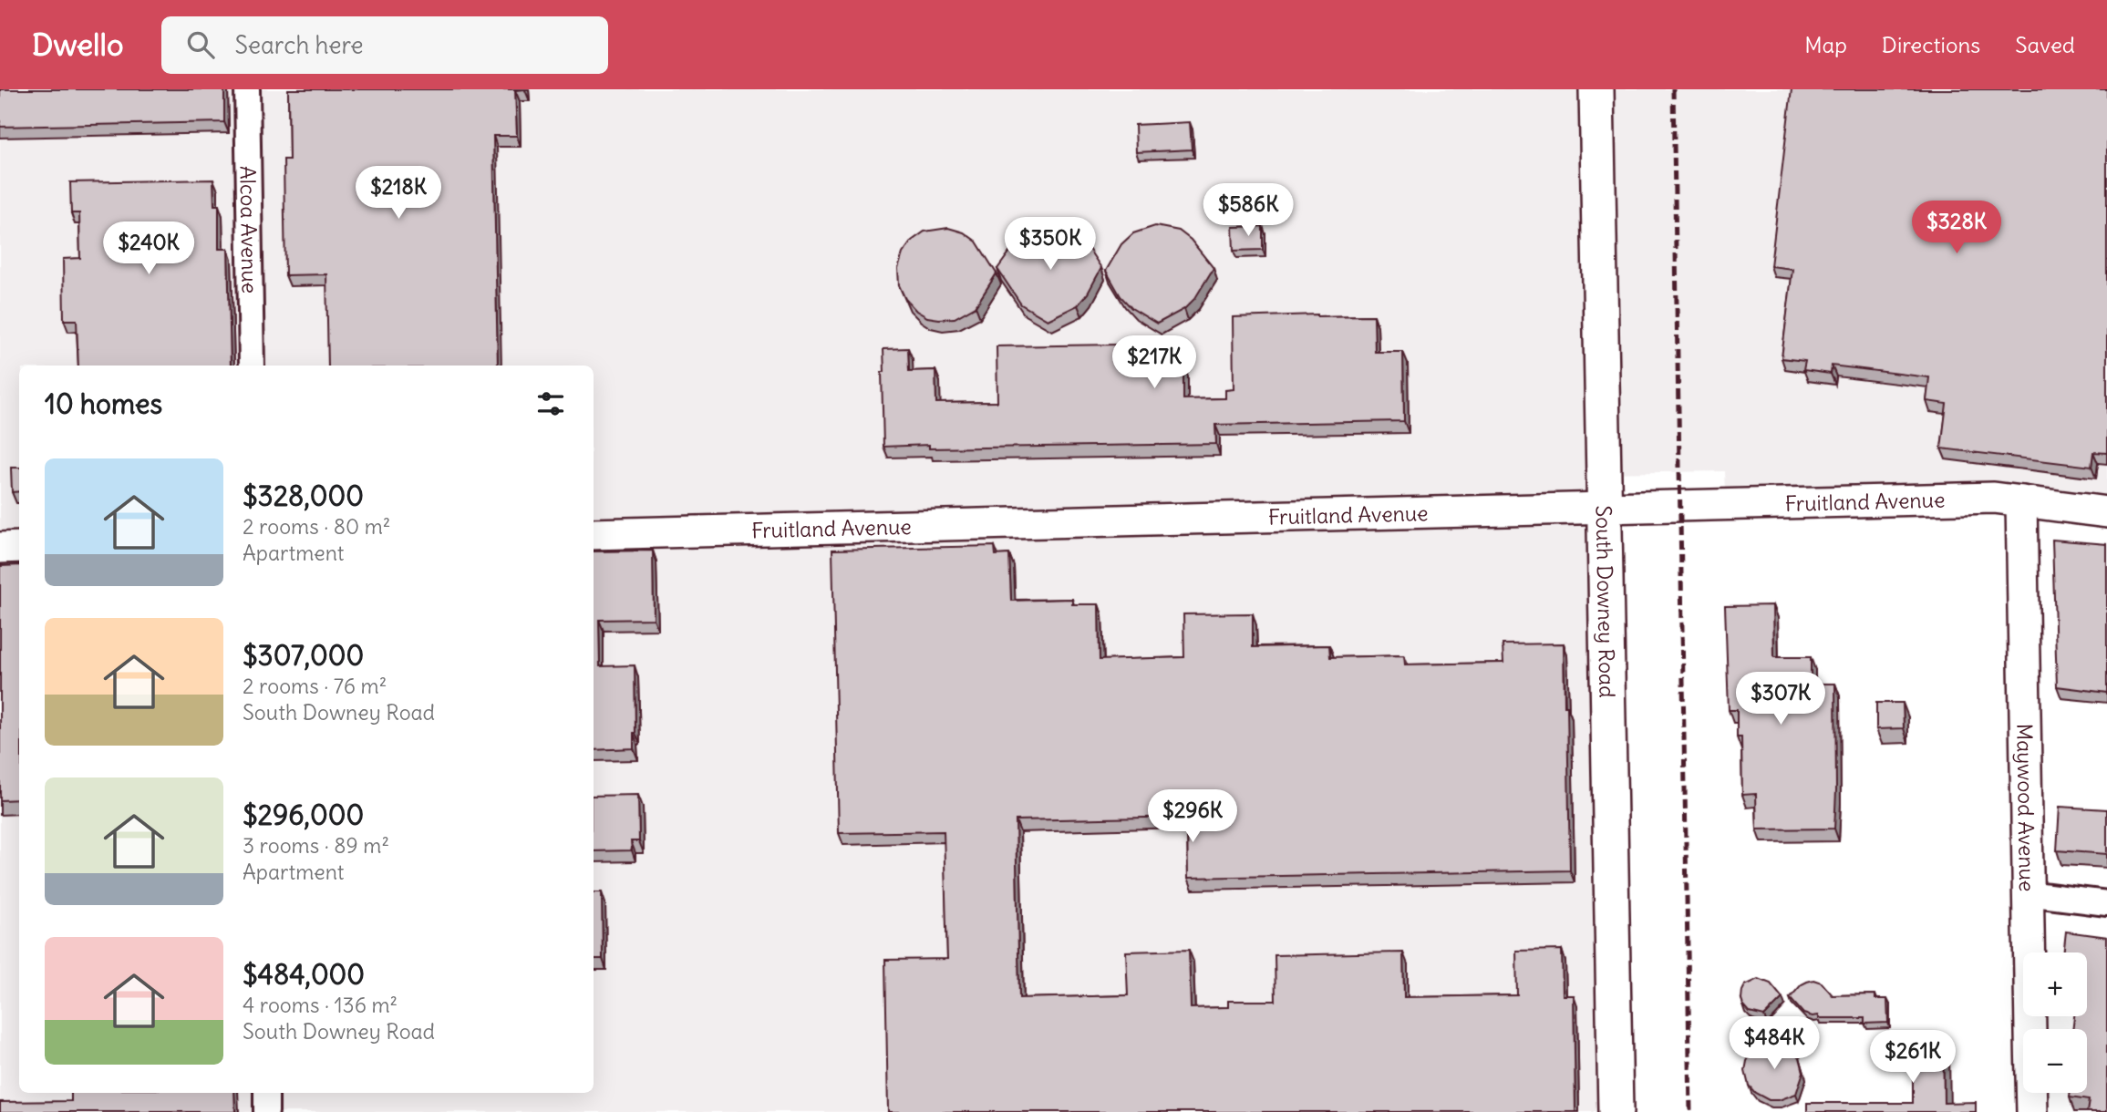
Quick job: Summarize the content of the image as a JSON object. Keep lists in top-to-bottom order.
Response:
{
  "streets": {
    "main road": ["South Downey Road"],
    "street": ["Alcoa Avenue", "Fruitland Avenue", "Maywood Avenue"]
  },
  "crossings": [
    ["Fruitland Avenue", "South Downey Road"],
    ["Fruitland Avenue", "Maywood Avenue"]
  ],
  "page": {
    "header": "Dwello",
    "search": "Search here",
    "nav": ["Map", "Directions", "Saved"],
    "price": [
      "$218K",
      "$586K",
      "$328K",
      "$350K",
      "$240K",
      "$217K",
      "$307K",
      "$296K",
      "$484K",
      "$261K"
    ],
    "heading": "10 homes",
    "list": [
      {
        "name": "$328,000",
        "note": "2 rooms · 80 m² · Apartment"
      },
      {
        "name": "$307,000",
        "note": "2 rooms · 76 m² · South Downey Road"
      },
      {
        "name": "$296,000",
        "note": "3 rooms · 89 m² · Apartment"
      },
      {
        "name": "$484,000",
        "note": "4 rooms · 136 m² · South Downey Road"
      }
    ],
    "map_buttons": ["+", "−"]
  }
}
